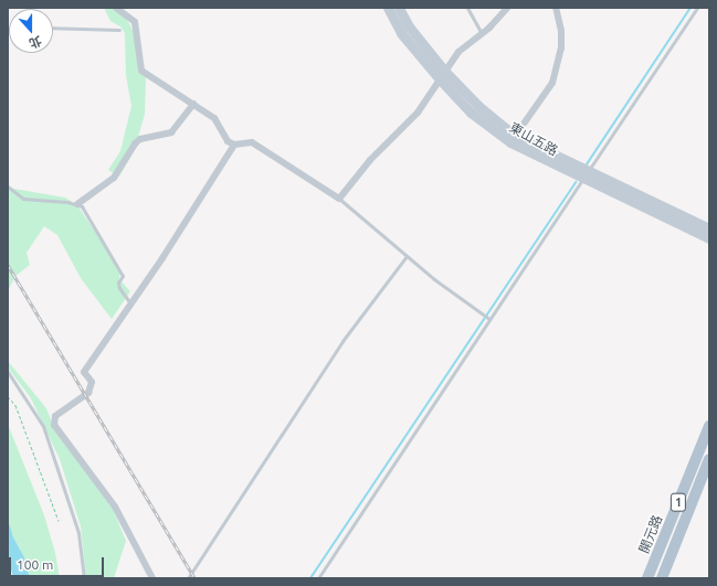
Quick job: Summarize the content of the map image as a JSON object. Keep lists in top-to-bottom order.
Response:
{
  "streets": {
    "main road": ["1", "開元路"],
    "street": ["東山五路"]
  },
  "scale_bar": "100 m",
  "north": "bottom"
}
